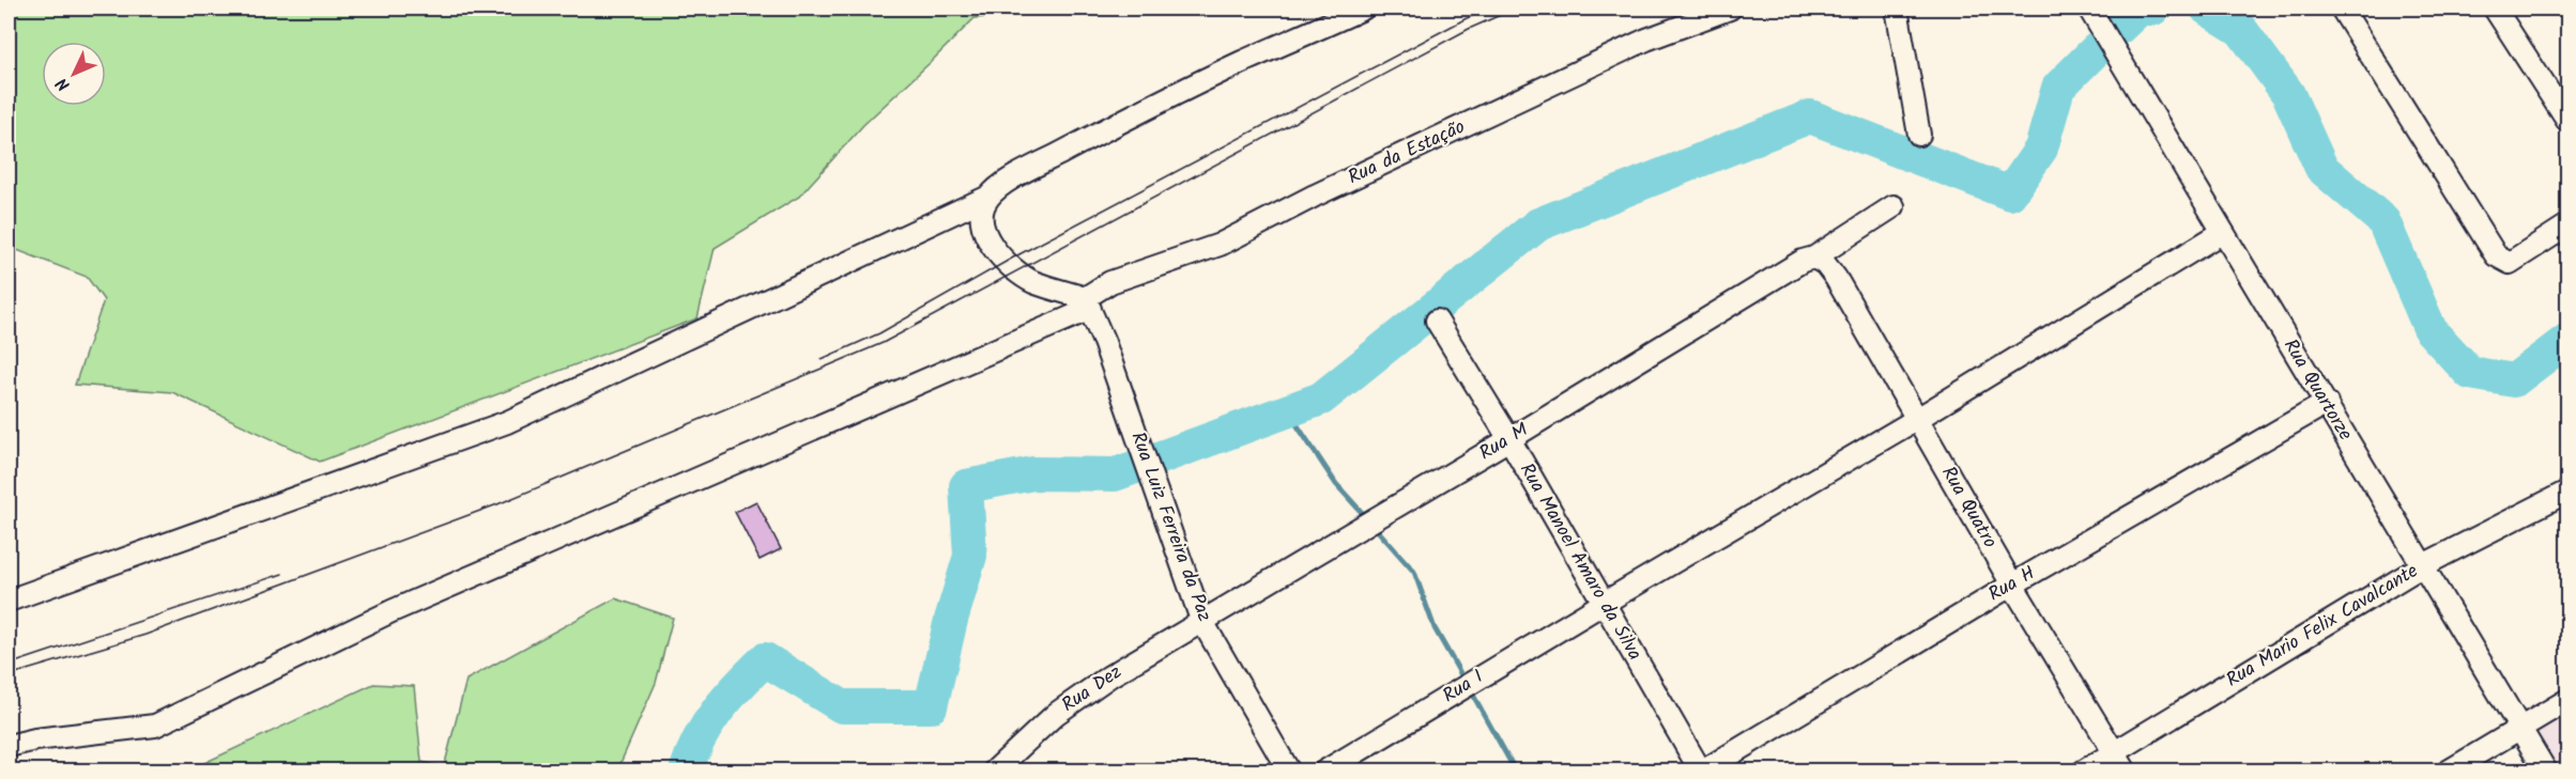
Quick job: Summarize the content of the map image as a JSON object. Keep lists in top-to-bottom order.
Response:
{
  "streets": {
    "street": [
      "Rua da Estação",
      "Rua Quartorze",
      "Rua M",
      "Rua Quatro",
      "Rua Luiz Ferreira da Paz",
      "Rua Manoel Amaro da Silva",
      "Rua H",
      "Rua Mario Felix Cavalcante",
      "Rua I",
      "Rua Dez"
    ]
  },
  "crossings": [
    ["Rua da Estação", "Rua Luiz Ferreira da Paz"],
    ["Rua Quartorze", "Rua H"],
    ["Rua Quartorze", "Rua Mario Felix Cavalcante"],
    ["Rua Quartorze", "Rua I"],
    ["Rua M", "Rua Quatro"],
    ["Rua M", "Rua Luiz Ferreira da Paz"],
    ["Rua M", "Rua Manoel Amaro da Silva"],
    ["Rua M", "Rua Dez"],
    ["Rua Quatro", "Rua H"],
    ["Rua Quatro", "Rua Mario Felix Cavalcante"],
    ["Rua Quatro", "Rua I"],
    ["Rua Luiz Ferreira da Paz", "Rua Dez"],
    ["Rua Manoel Amaro da Silva", "Rua H"],
    ["Rua Manoel Amaro da Silva", "Rua I"]
  ],
  "north": "bottom left"
}
